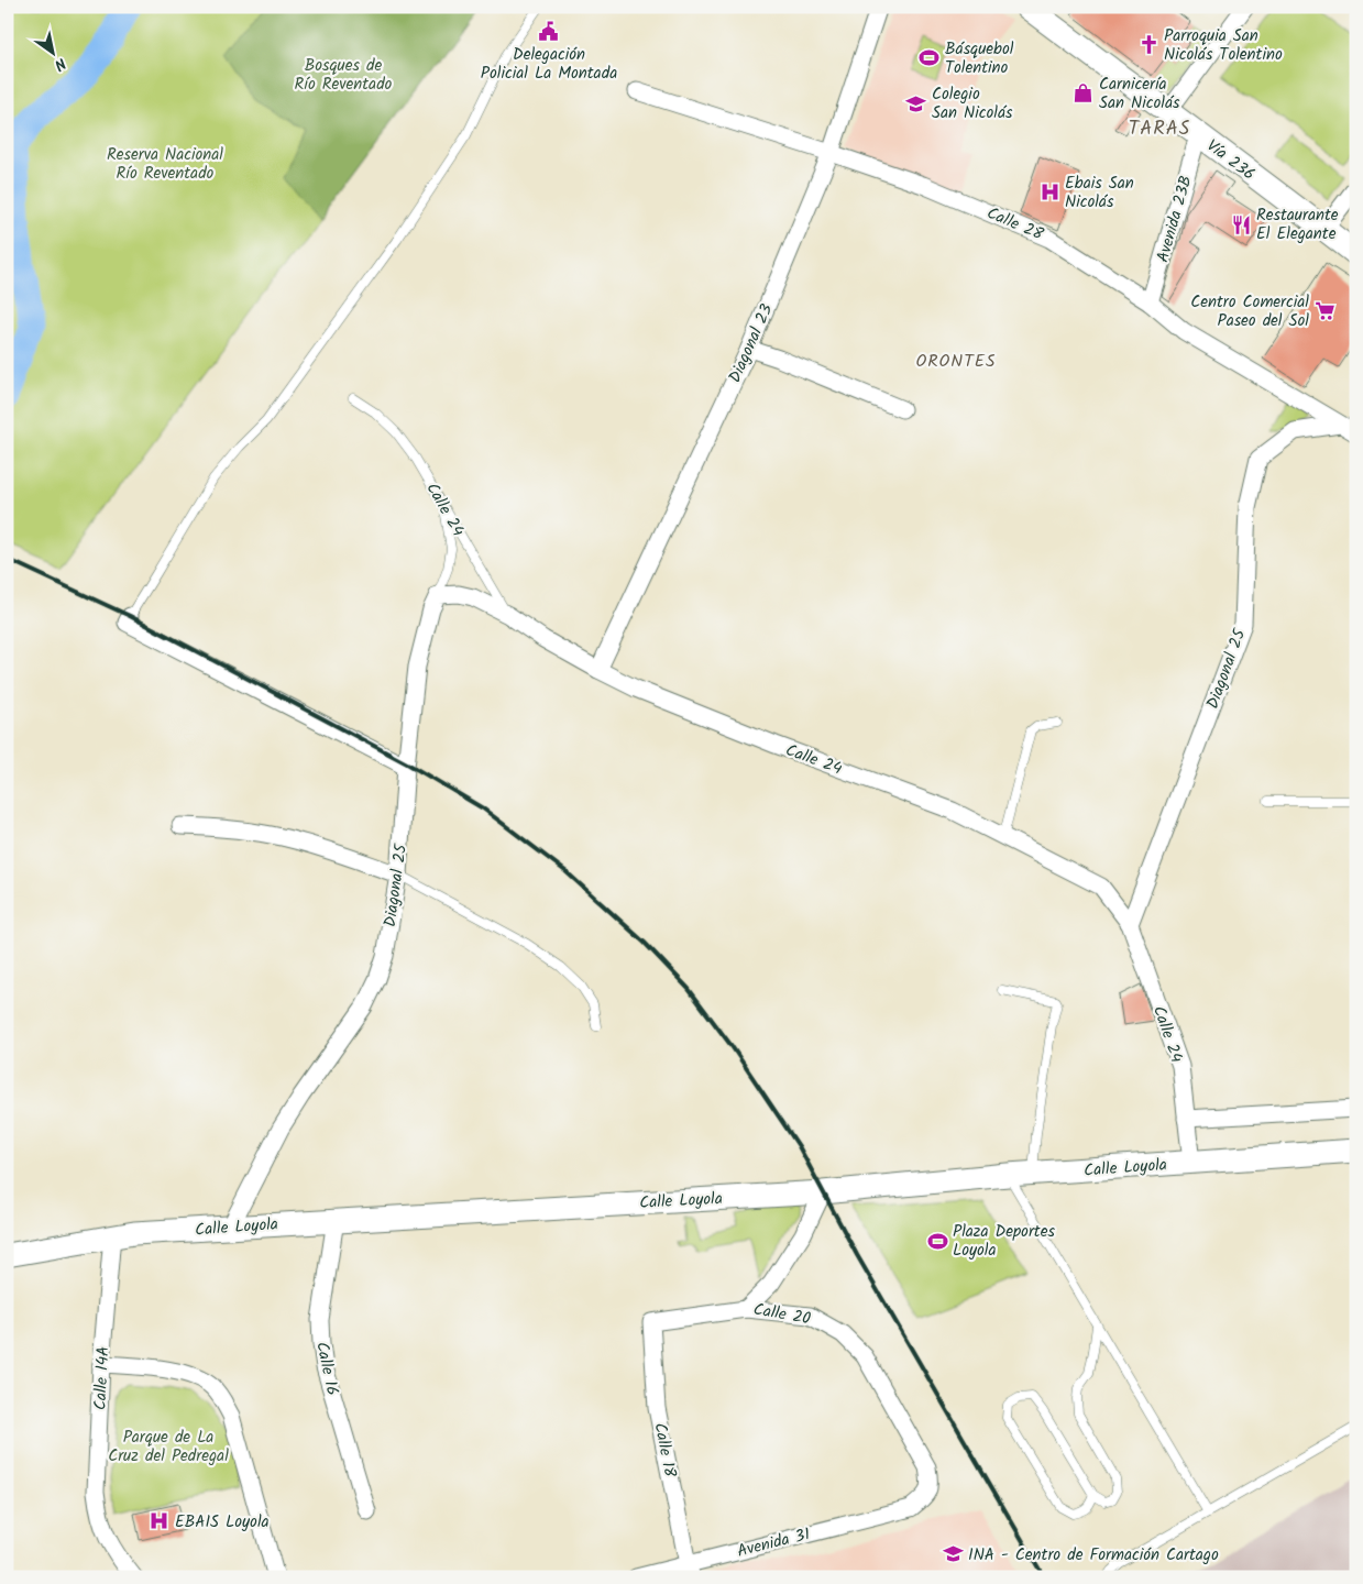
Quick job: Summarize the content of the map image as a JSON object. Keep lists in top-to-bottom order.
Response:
{
  "streets": {
    "main road": ["Vía 236", "Calle Loyola"],
    "street": [
      "Avenida 23B",
      "Calle 28",
      "Diagonal 23",
      "Calle 24",
      "Diagonal 25",
      "Calle 20",
      "Calle 16",
      "Calle 14A",
      "Calle 18",
      "Avenida 31"
    ]
  },
  "crossings": [
    ["Vía 236", "Avenida 23B"],
    ["Avenida 23B", "Calle 28"],
    ["Calle 28", "Diagonal 23"],
    ["Calle 28", "Diagonal 25"],
    ["Diagonal 23", "Calle 24"],
    ["Calle 24", "Diagonal 25"],
    ["Calle 24", "Calle Loyola"],
    ["Diagonal 25", "Calle Loyola"],
    ["Calle Loyola", "Calle 20"],
    ["Calle Loyola", "Calle 16"],
    ["Calle Loyola", "Calle 14A"],
    ["Calle 20", "Calle 18"],
    ["Calle 20", "Avenida 31"],
    ["Calle 18", "Avenida 31"]
  ],
  "districts": ["TARAS", "ORONTES"],
  "parks": ["Bosques de Río Reventado", "Reserva Nacional Río Reventado", "Parque de La Cruz del Pedregal"],
  "places": {
    "public building": ["Delegación Policial La Montada"],
    "church": ["Parroquia San Nicolás Tolentino"],
    "sports": ["Básquebol Tolentino", "Plaza Deportes Loyola"],
    "shop": ["Carnicería San Nicolás"],
    "school or university": ["Colegio San Nicolás", "INA - Centro de Formación Cartago"],
    "hospital": ["Ebais San Nicolás", "EBAIS Loyola"],
    "restaurant": ["Restaurante El Elegante"],
    "supermarket": ["Centro Comercial Paseo del Sol"]
  },
  "north": "bottom right"
}
